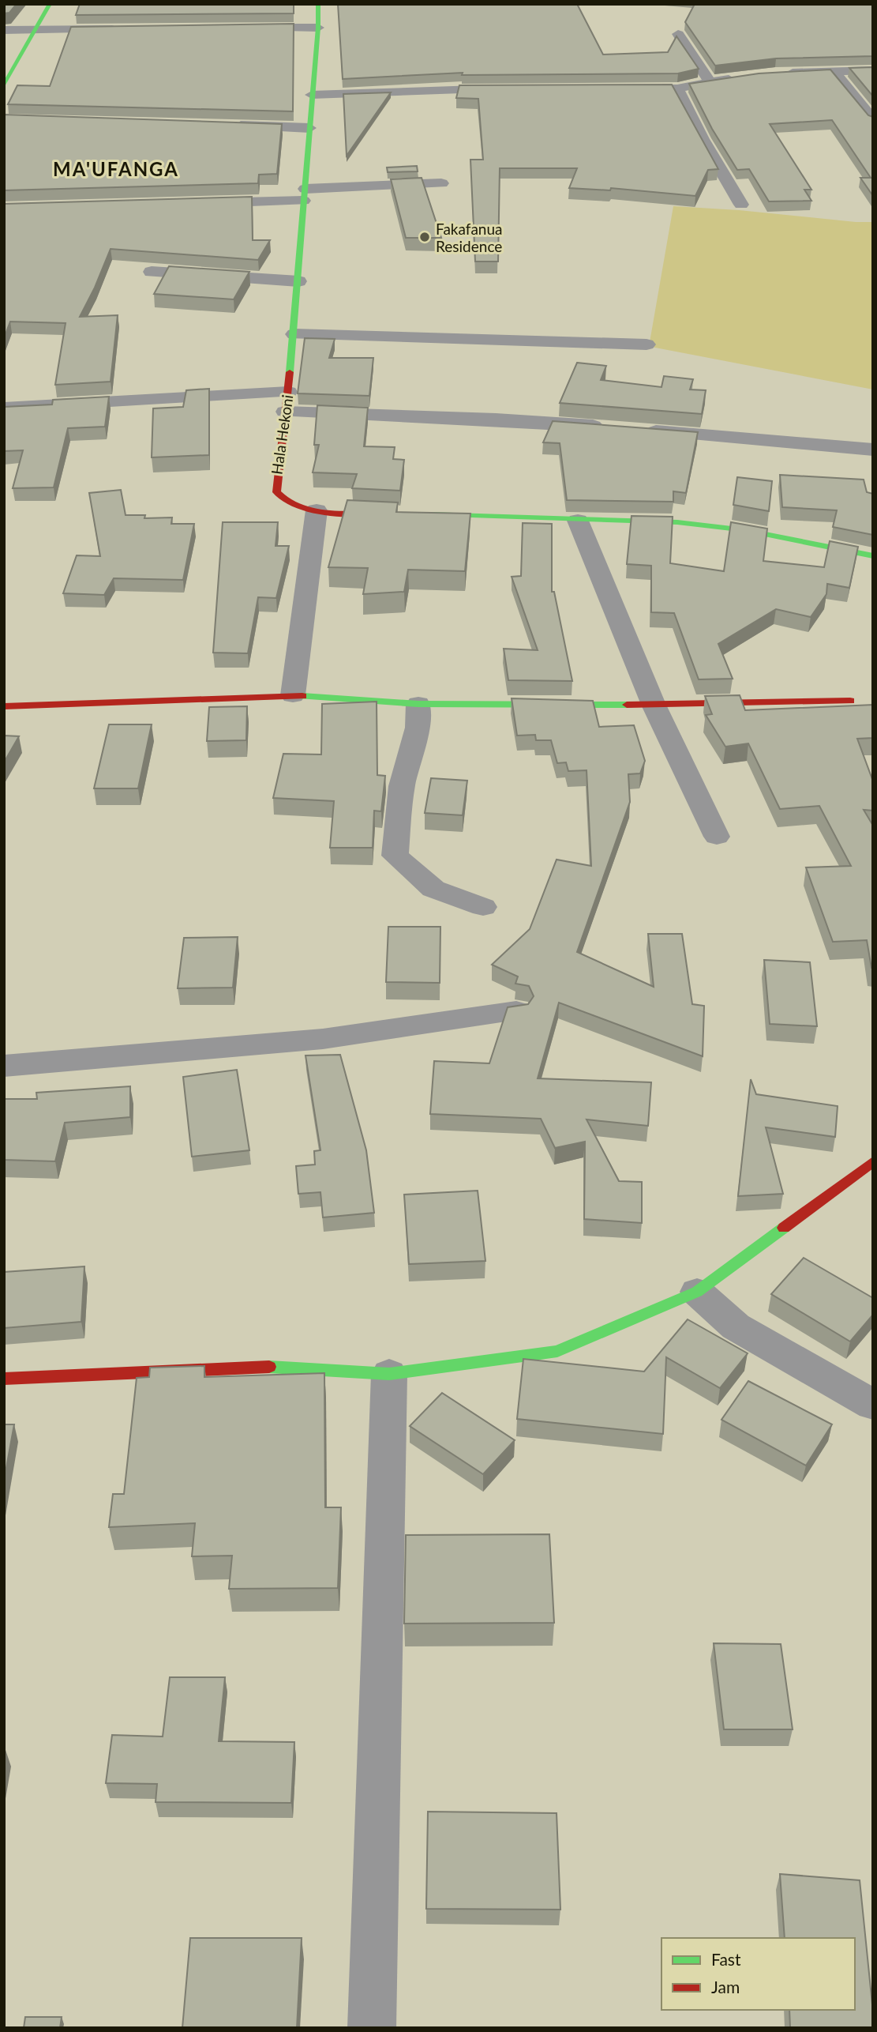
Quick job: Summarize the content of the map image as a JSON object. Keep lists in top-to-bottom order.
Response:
{
  "streets": {
    "street": ["Hala Hekoni"]
  },
  "districts": ["MA'UFANGA"],
  "places": ["Fakafanua Residence"],
  "legend": ["Fast", "Jam"]
}
